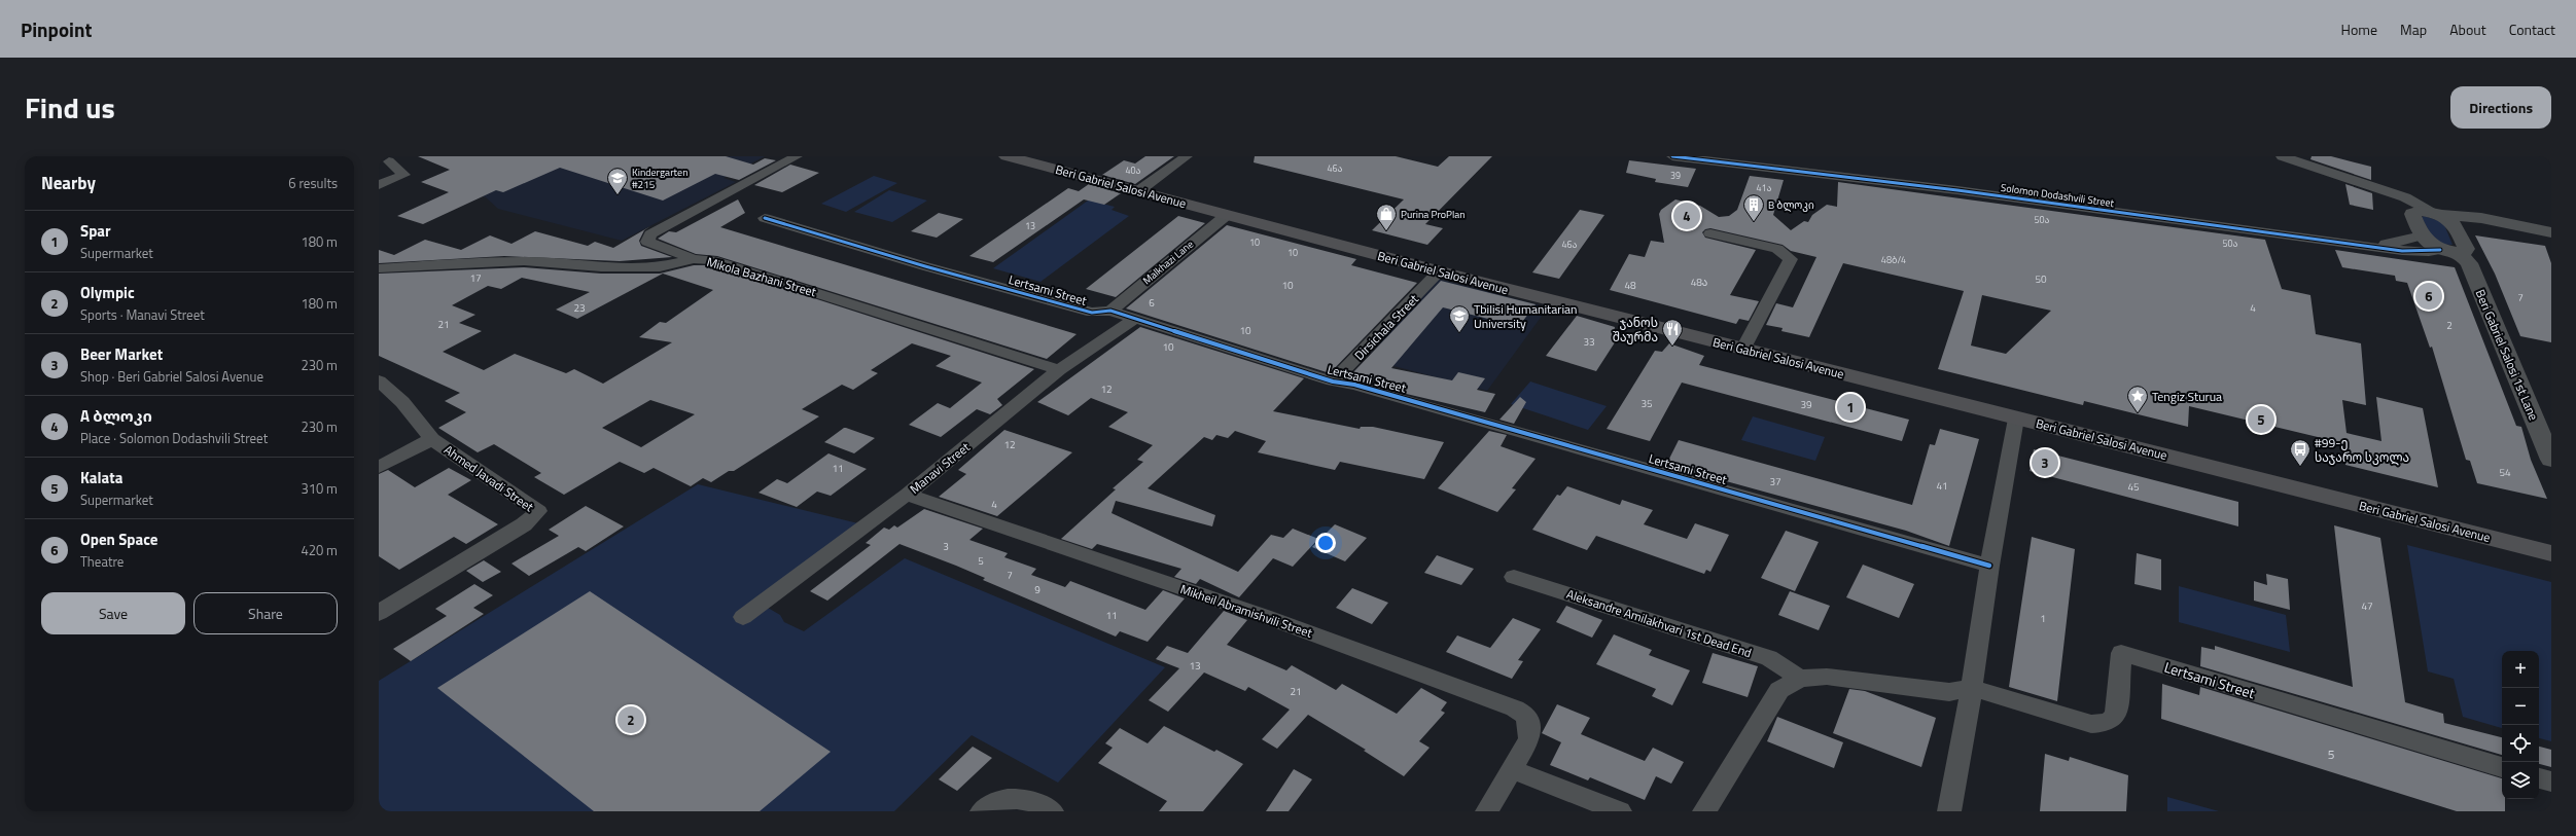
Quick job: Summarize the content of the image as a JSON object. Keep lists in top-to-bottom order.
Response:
{
  "streets": {
    "main road": ["Beri Gabriel Salosi Avenue"],
    "street": [
      "Solomon Dodashvili Street",
      "Malkhazi Lane",
      "Mikola Bazhani Street",
      "Lertsami Street",
      "Dirsichala Street",
      "Beri Gabriel Salosi 1st Lane",
      "Manavi Street",
      "Ahmed Javadi Street",
      "Mikheil Abramishvili Street",
      "Aleksandre Amilakhvari 1st Dead End"
    ]
  },
  "crossings": [
    ["Beri Gabriel Salosi Avenue", "Malkhazi Lane"],
    ["Beri Gabriel Salosi Avenue", "Dirsichala Street"],
    ["Solomon Dodashvili Street", "Beri Gabriel Salosi 1st Lane"],
    ["Malkhazi Lane", "Lertsami Street"],
    ["Mikola Bazhani Street", "Manavi Street"],
    ["Lertsami Street", "Dirsichala Street"],
    ["Lertsami Street", "Manavi Street"],
    ["Manavi Street", "Mikheil Abramishvili Street"]
  ],
  "places": {
    "school or university": ["Kindergarten #215", "Tbilisi Humanitarian University"],
    "building": ["B ბლოკი"],
    "shop": ["Purina ProPlan"],
    "restaurant": ["ჯანოს შაურმა"],
    "place": ["Tengiz Sturua"],
    "bus stop": ["#99-ე საჯარო სკოლა"]
  },
  "house_numbers": [
    "46ა",
    "40ა",
    "39",
    "41ა",
    "50ა",
    "13",
    "10",
    "50ა",
    "46ა",
    "10",
    "48ბ/4",
    "17",
    "50",
    "48ა",
    "10",
    "48",
    "7",
    "6",
    "23",
    "4",
    "21",
    "2",
    "10",
    "33",
    "10",
    "12",
    "35",
    "39",
    "12",
    "11",
    "54",
    "37",
    "41",
    "45",
    "4",
    "3",
    "5",
    "7",
    "9",
    "47",
    "11",
    "1",
    "13",
    "21",
    "5"
  ],
  "page": {
    "header": "Pinpoint",
    "nav": [
      "Home",
      "Map",
      "About",
      "Contact"
    ],
    "title": "Find us",
    "buttons": [
      "Directions",
      ["Save", "Share"]
    ],
    "heading": ["Nearby", "6 results"],
    "pins": [
      "4",
      "6",
      "1",
      "5",
      "3",
      "2"
    ],
    "list": [
      {
        "mark": "1",
        "name": "Spar",
        "note": "Supermarket",
        "value": "180 m"
      },
      {
        "mark": "2",
        "name": "Olympic",
        "note": "Sports · Manavi Street",
        "value": "180 m"
      },
      {
        "mark": "3",
        "name": "Beer Market",
        "note": "Shop · Beri Gabriel Salosi Avenue",
        "value": "230 m"
      },
      {
        "mark": "4",
        "name": "A ბლოკი",
        "note": "Place · Solomon Dodashvili Street",
        "value": "230 m"
      },
      {
        "mark": "5",
        "name": "Kalata",
        "note": "Supermarket",
        "value": "310 m"
      },
      {
        "mark": "6",
        "name": "Open Space",
        "note": "Theatre",
        "value": "420 m"
      }
    ],
    "map_buttons": ["+", "−"]
  }
}
